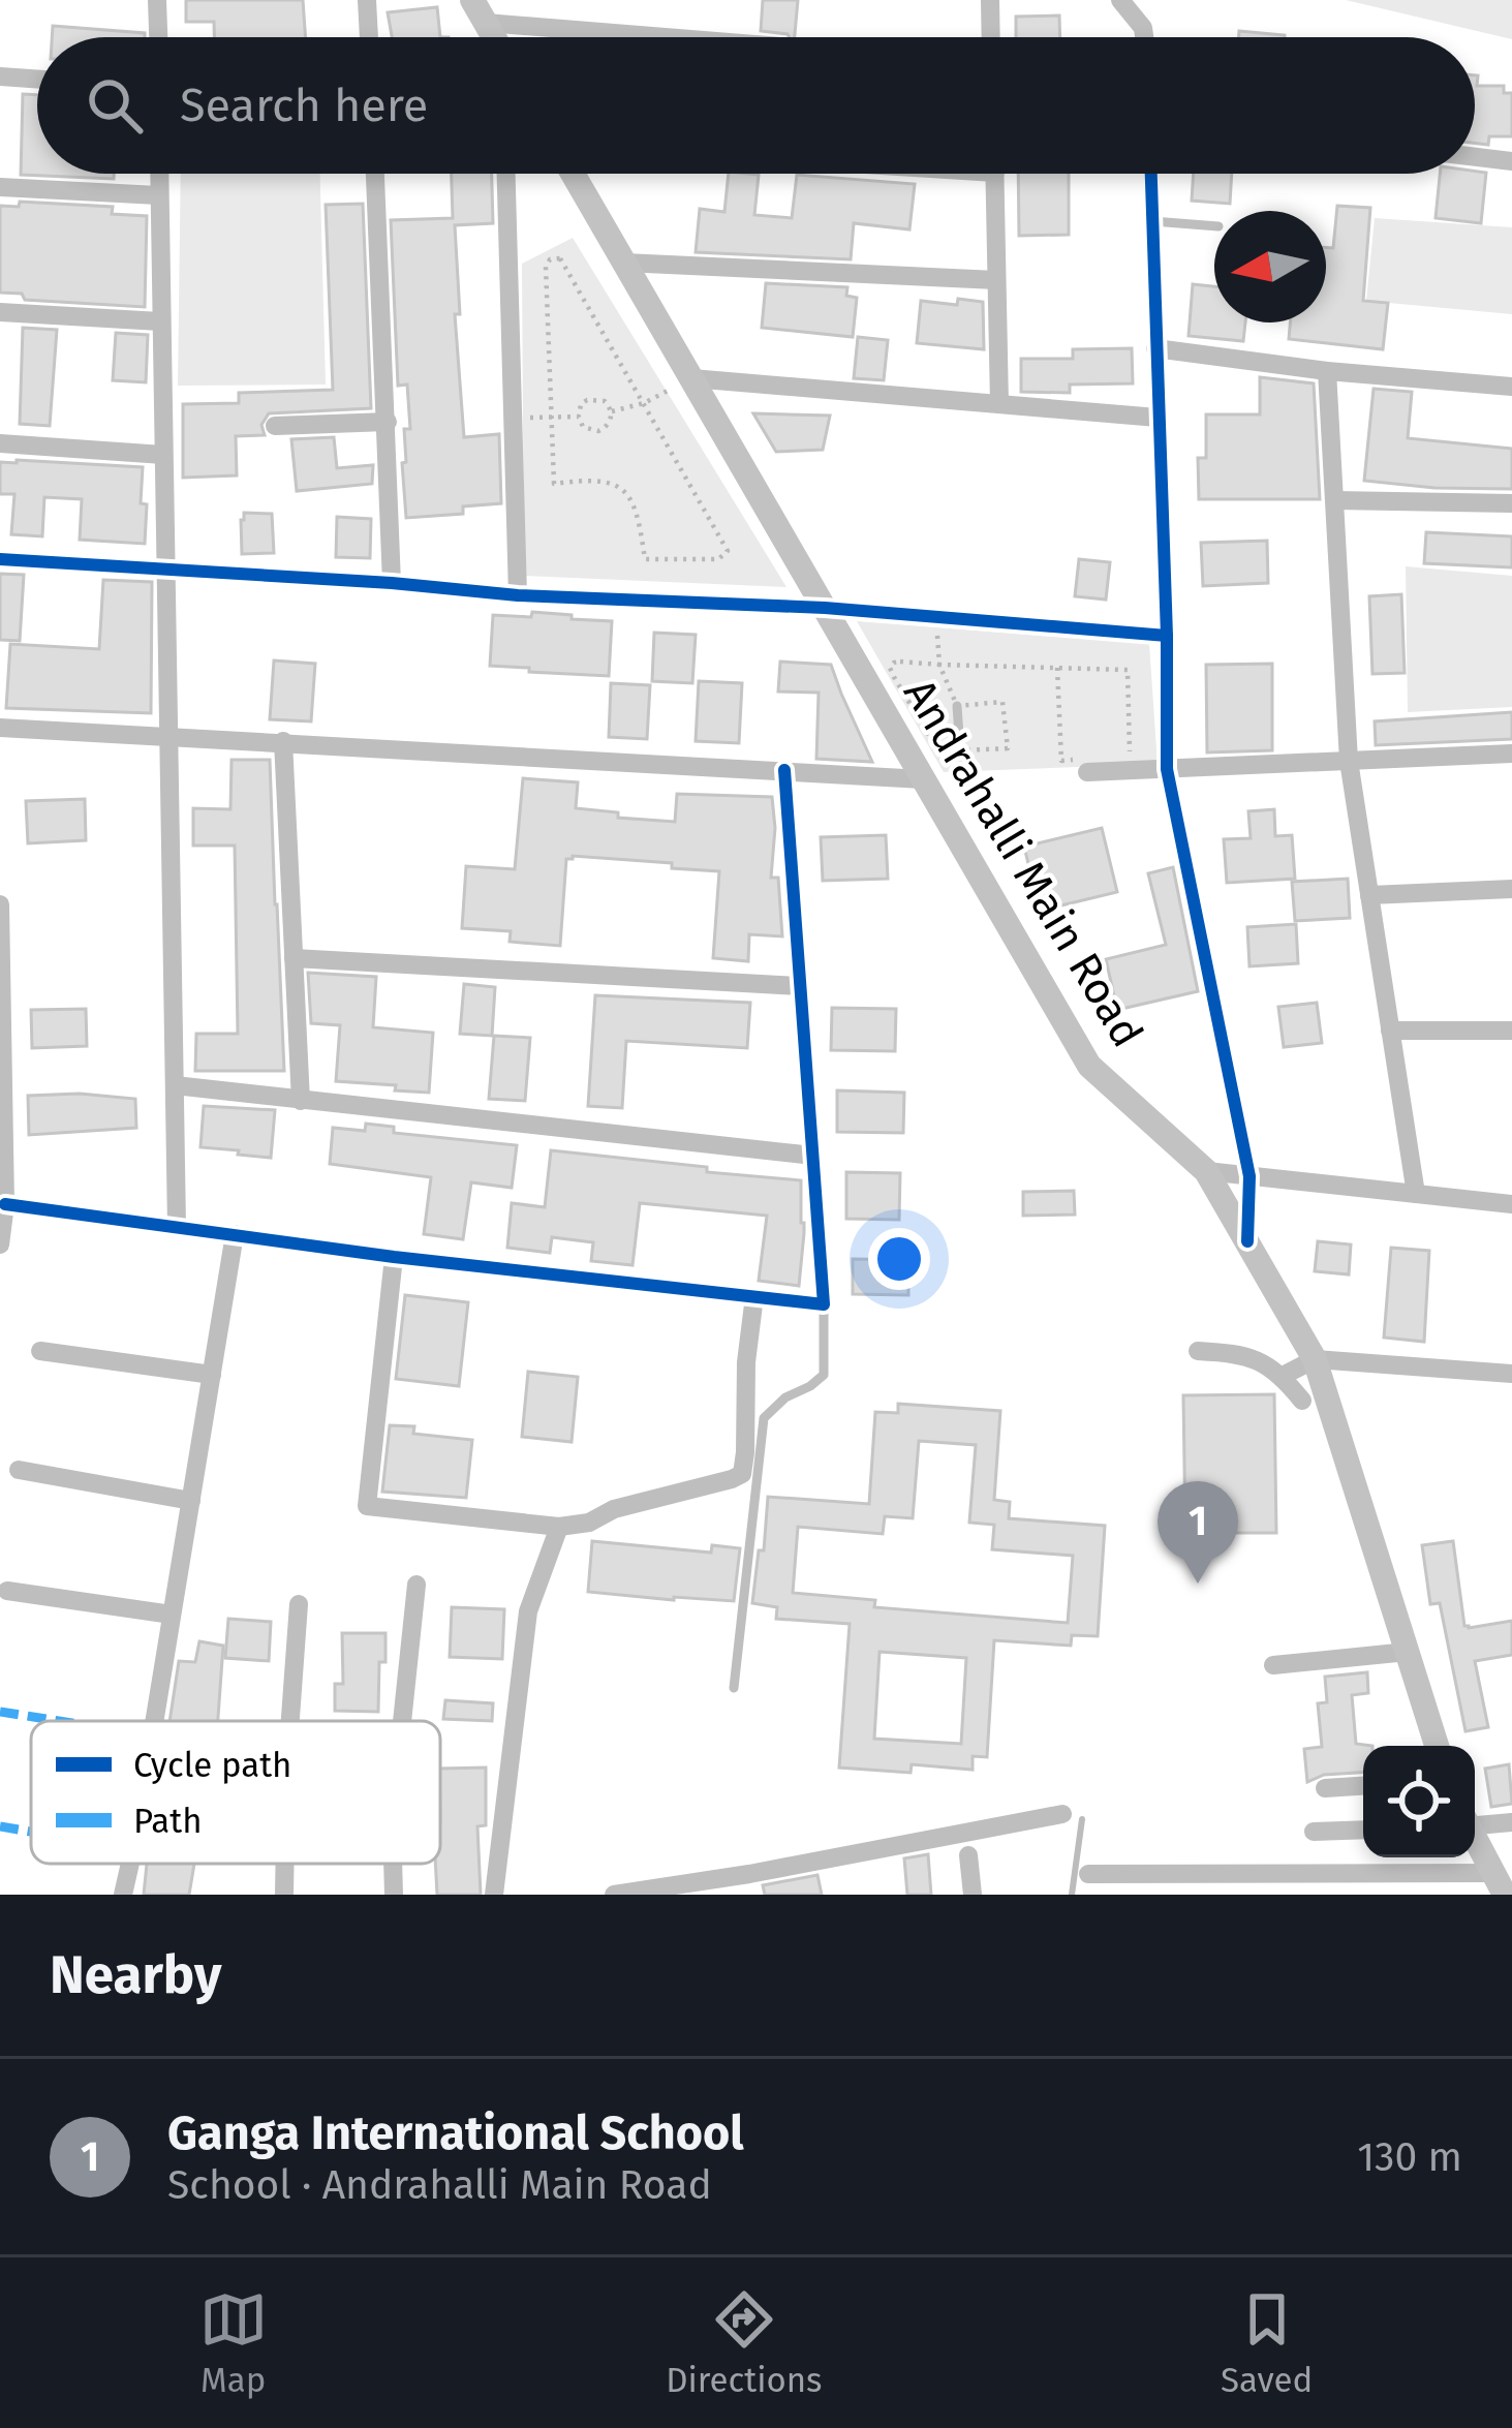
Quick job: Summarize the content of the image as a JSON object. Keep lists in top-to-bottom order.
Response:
{
  "streets": {
    "main road": ["Andrahalli Main Road"]
  },
  "legend": ["Cycle path", "Path"],
  "north": "left",
  "page": {
    "search": "Search here",
    "pins": "1",
    "heading": "Nearby",
    "list": [
      {
        "mark": "1",
        "name": "Ganga International School",
        "note": "School · Andrahalli Main Road",
        "value": "130 m"
      }
    ],
    "nav": ["Map", "Directions", "Saved"]
  }
}
